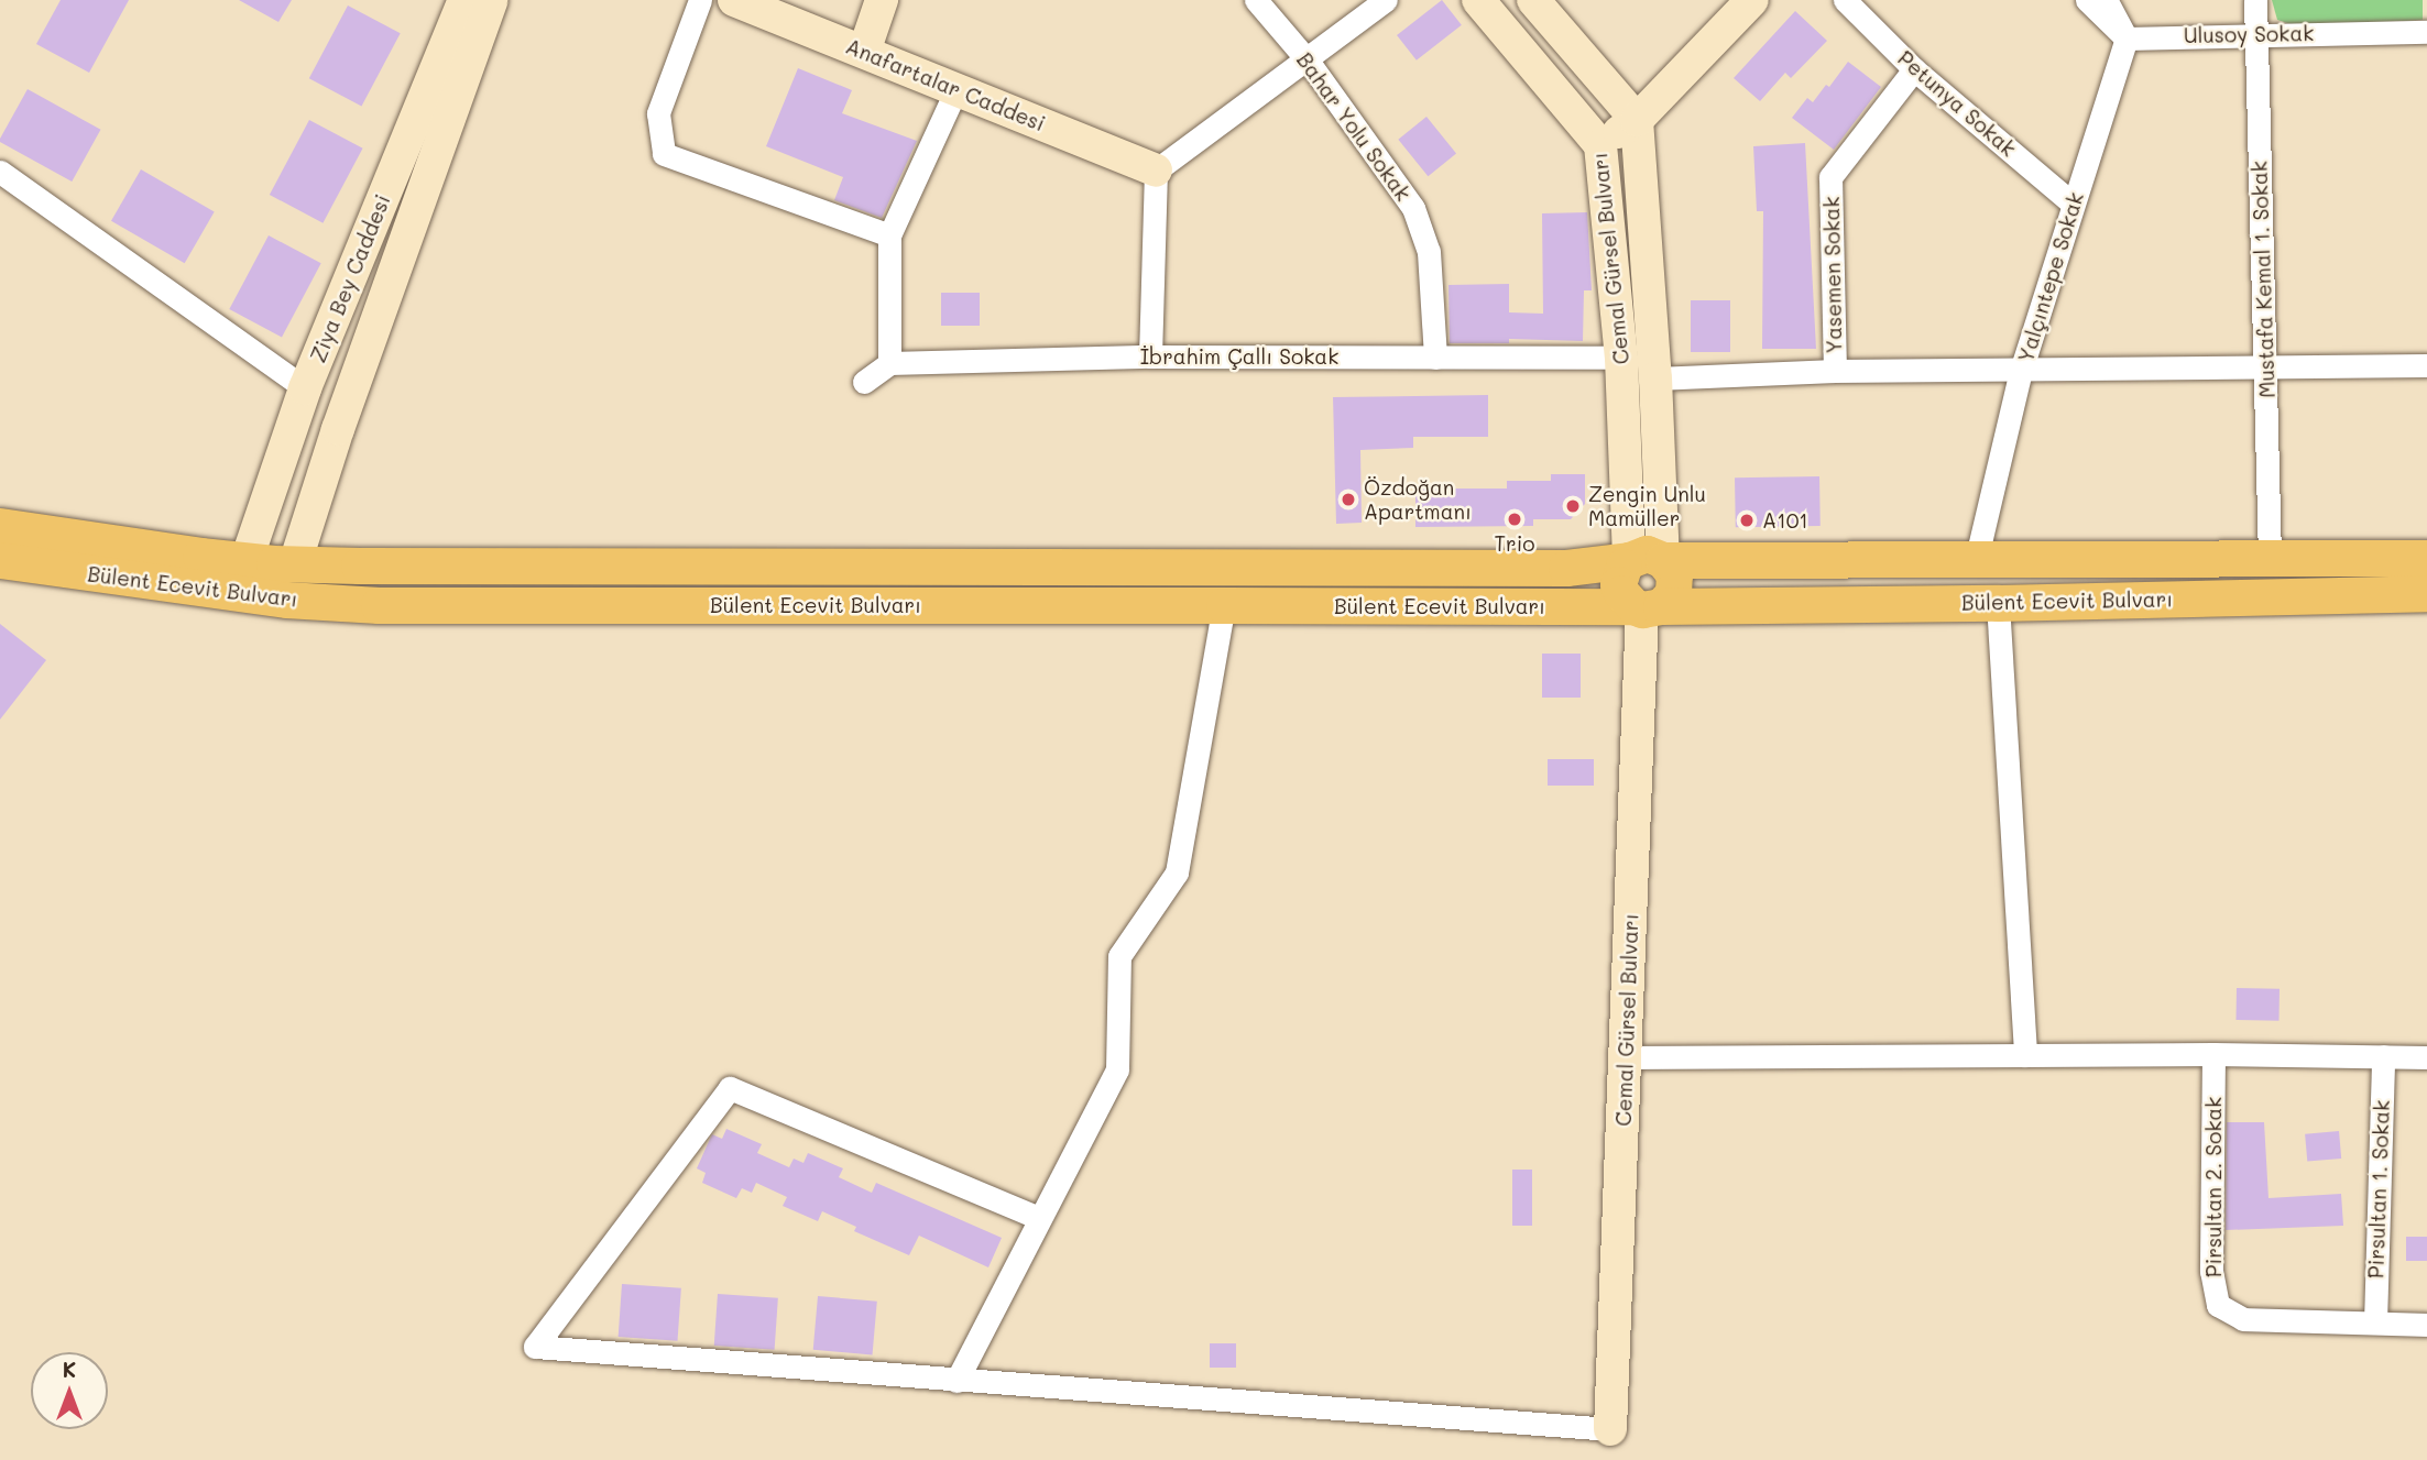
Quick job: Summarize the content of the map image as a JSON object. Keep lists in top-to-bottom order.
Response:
{
  "streets": {
    "main road": ["Bülent Ecevit Bulvarı"],
    "street": [
      "Ulusoy Sokak",
      "Anafartalar Caddesi",
      "Petunya Sokak",
      "Bahar Yolu Sokak",
      "Cemal Gürsel Bulvarı",
      "Yasemen Sokak",
      "Yalçıntepe Sokak",
      "Ziya Bey Caddesi",
      "Mustafa Kemal 1. Sokak",
      "İbrahim Çallı Sokak",
      "Pirsultan 2. Sokak",
      "Pirsultan 1. Sokak"
    ]
  },
  "crossings": [
    ["Ulusoy Sokak", "Yalçıntepe Sokak"],
    ["Ulusoy Sokak", "Mustafa Kemal 1. Sokak"],
    ["Petunya Sokak", "Yasemen Sokak"],
    ["Petunya Sokak", "Yalçıntepe Sokak"],
    ["Bahar Yolu Sokak", "İbrahim Çallı Sokak"],
    ["Cemal Gürsel Bulvarı", "İbrahim Çallı Sokak"],
    ["Cemal Gürsel Bulvarı", "Bülent Ecevit Bulvarı"],
    ["Yalçıntepe Sokak", "Bülent Ecevit Bulvarı"],
    ["Ziya Bey Caddesi", "Bülent Ecevit Bulvarı"],
    ["Mustafa Kemal 1. Sokak", "Bülent Ecevit Bulvarı"],
    ["Pirsultan 2. Sokak", "Pirsultan 1. Sokak"]
  ],
  "places": [
    "Özdoğan Apartmanı",
    "Zengin Unlu Mamüller",
    "Trio",
    "A101"
  ],
  "north": "top"
}
